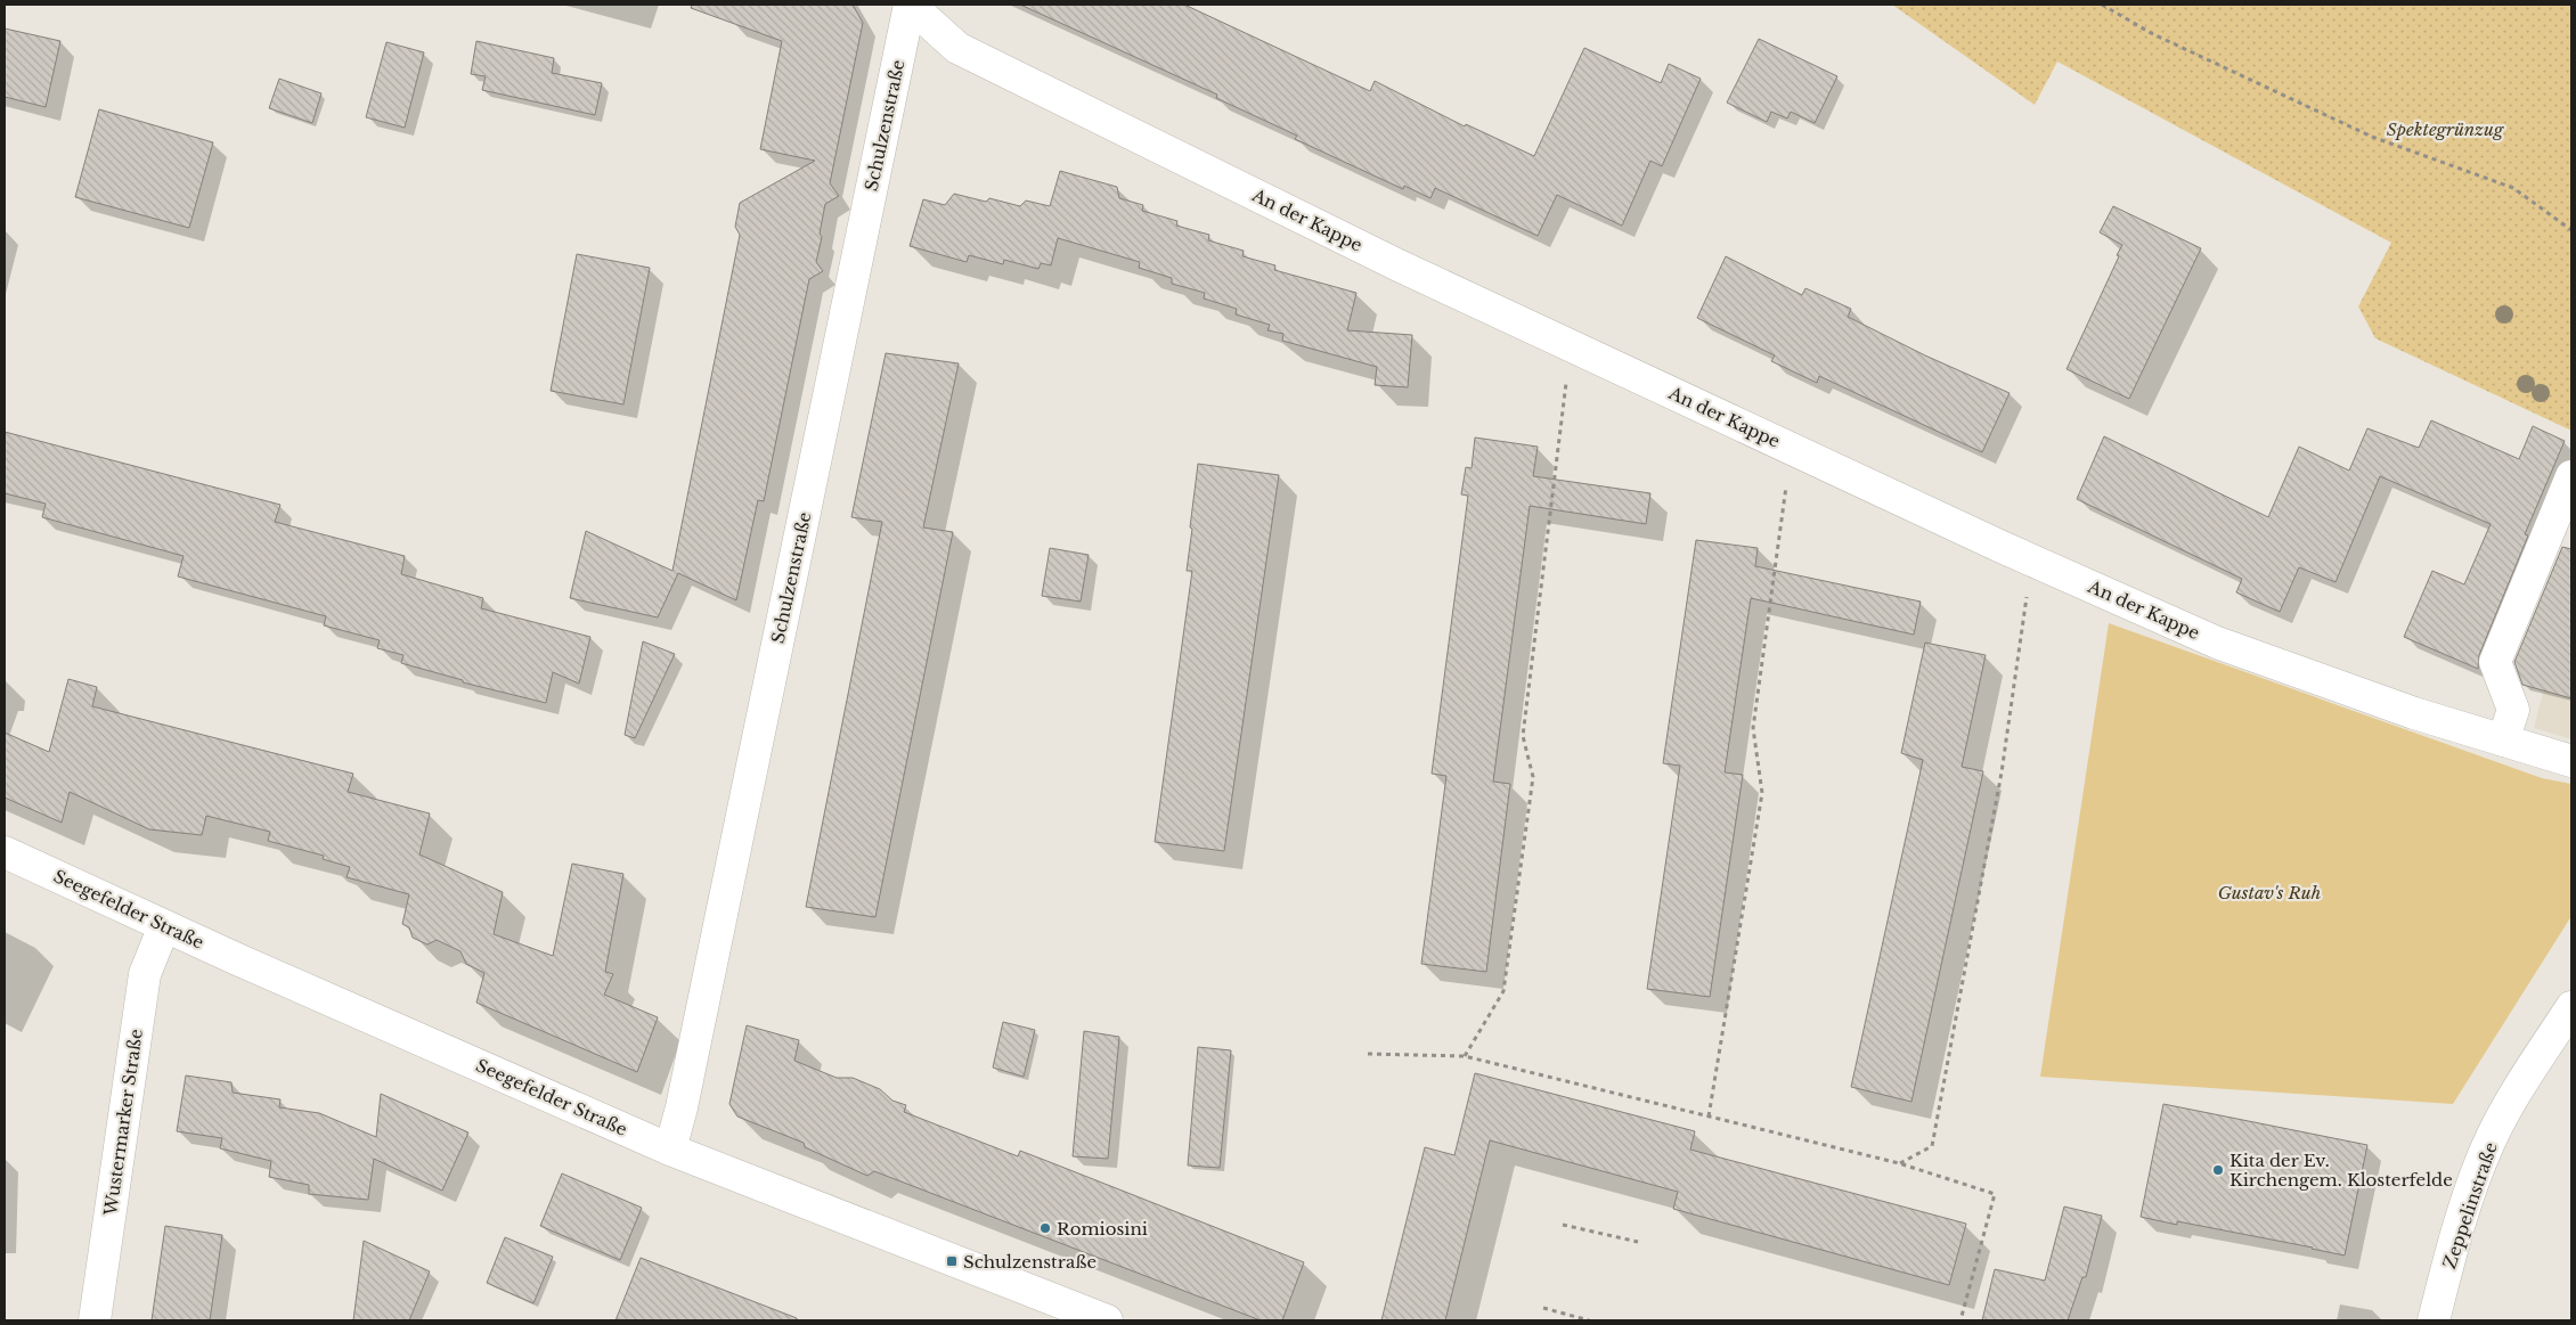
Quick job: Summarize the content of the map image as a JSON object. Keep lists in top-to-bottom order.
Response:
{
  "streets": {
    "street": [
      "Schulzenstraße",
      "An der Kappe",
      "Seegefelder Straße",
      "Wustermarker Straße",
      "Zeppelinstraße"
    ]
  },
  "crossings": [
    ["Schulzenstraße", "An der Kappe"],
    ["Schulzenstraße", "Seegefelder Straße"],
    ["Seegefelder Straße", "Wustermarker Straße"]
  ],
  "parks": ["Spektegrünzug", "Gustav's Ruh"],
  "places": {
    "other": ["Kita der Ev. Kirchengem. Klosterfelde", "Romiosini"],
    "transit": ["Schulzenstraße"]
  }
}
